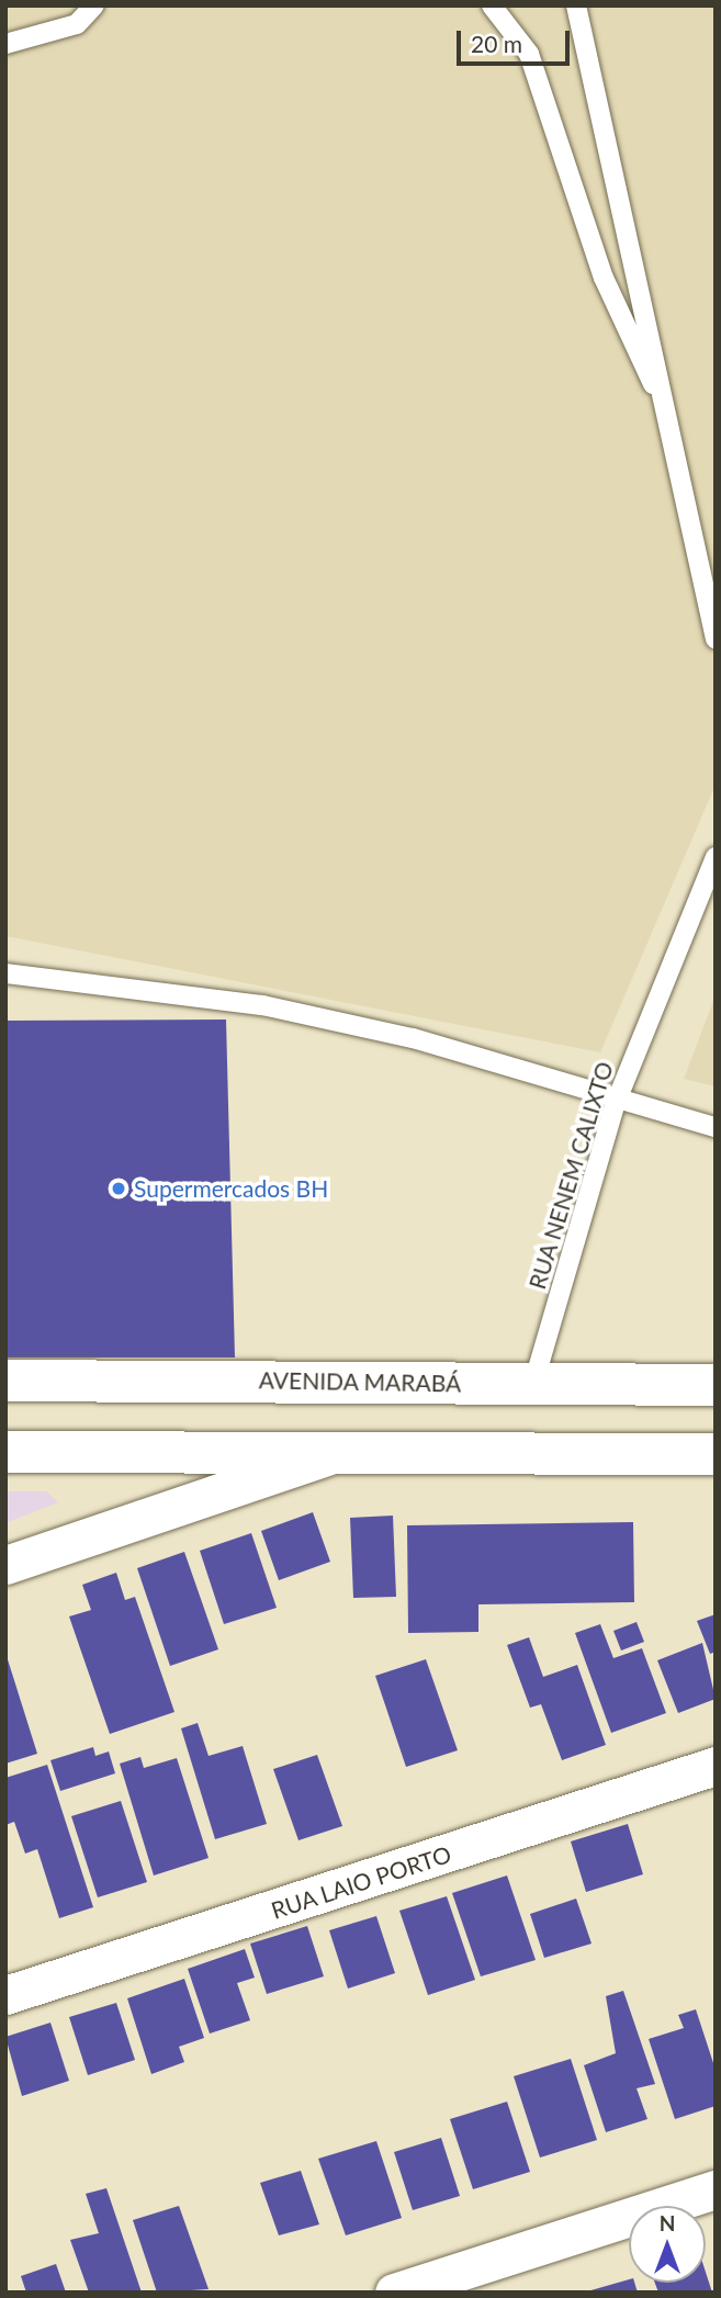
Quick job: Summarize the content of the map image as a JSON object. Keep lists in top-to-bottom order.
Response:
{
  "streets": {
    "main road": ["AVENIDA MARABÁ"],
    "street": ["RUA LAIO PORTO"],
    "lane": ["RUA NENEM CALIXTO"]
  },
  "crossings": [
    ["RUA NENEM CALIXTO", "AVENIDA MARABÁ"]
  ],
  "places": ["Supermercados BH"],
  "scale_bar": "20 m",
  "north": "top"
}
